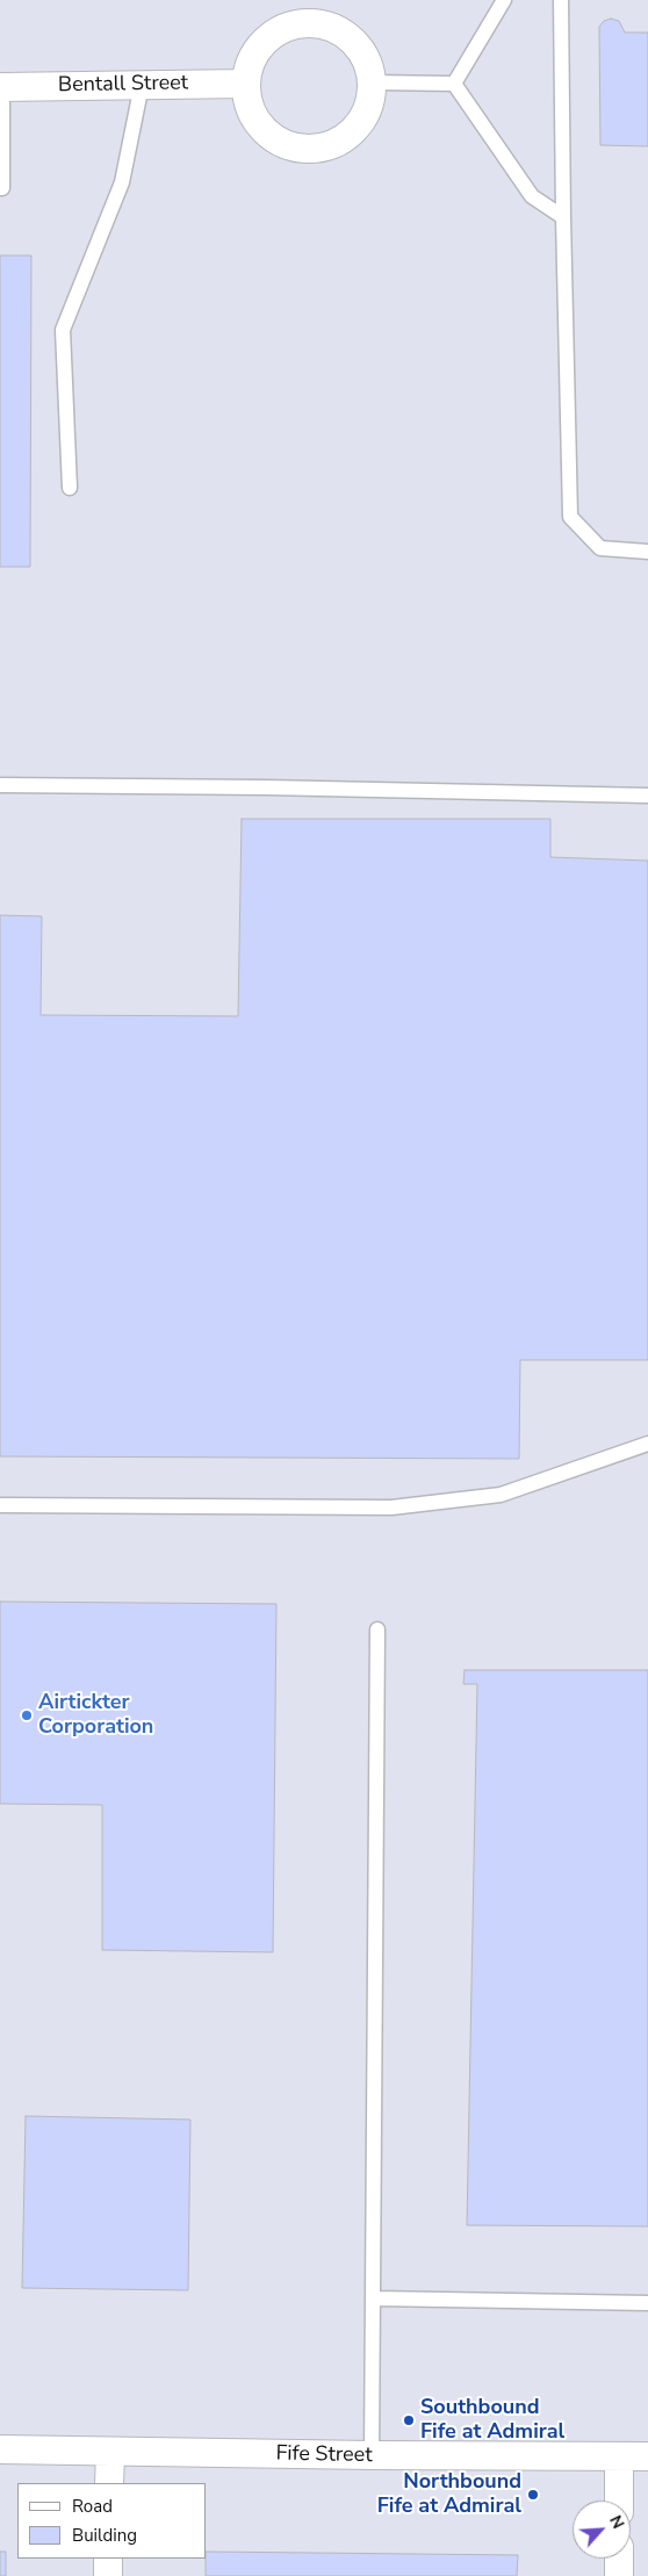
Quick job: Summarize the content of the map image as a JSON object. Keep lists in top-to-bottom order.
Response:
{
  "streets": {
    "street": ["Bentall Street", "Fife Street"]
  },
  "places": ["Airtickter Corporation", "Southbound Fife at Admiral", "Northbound Fife at Admiral"],
  "legend": ["Road", "Building"],
  "north": "top right"
}
